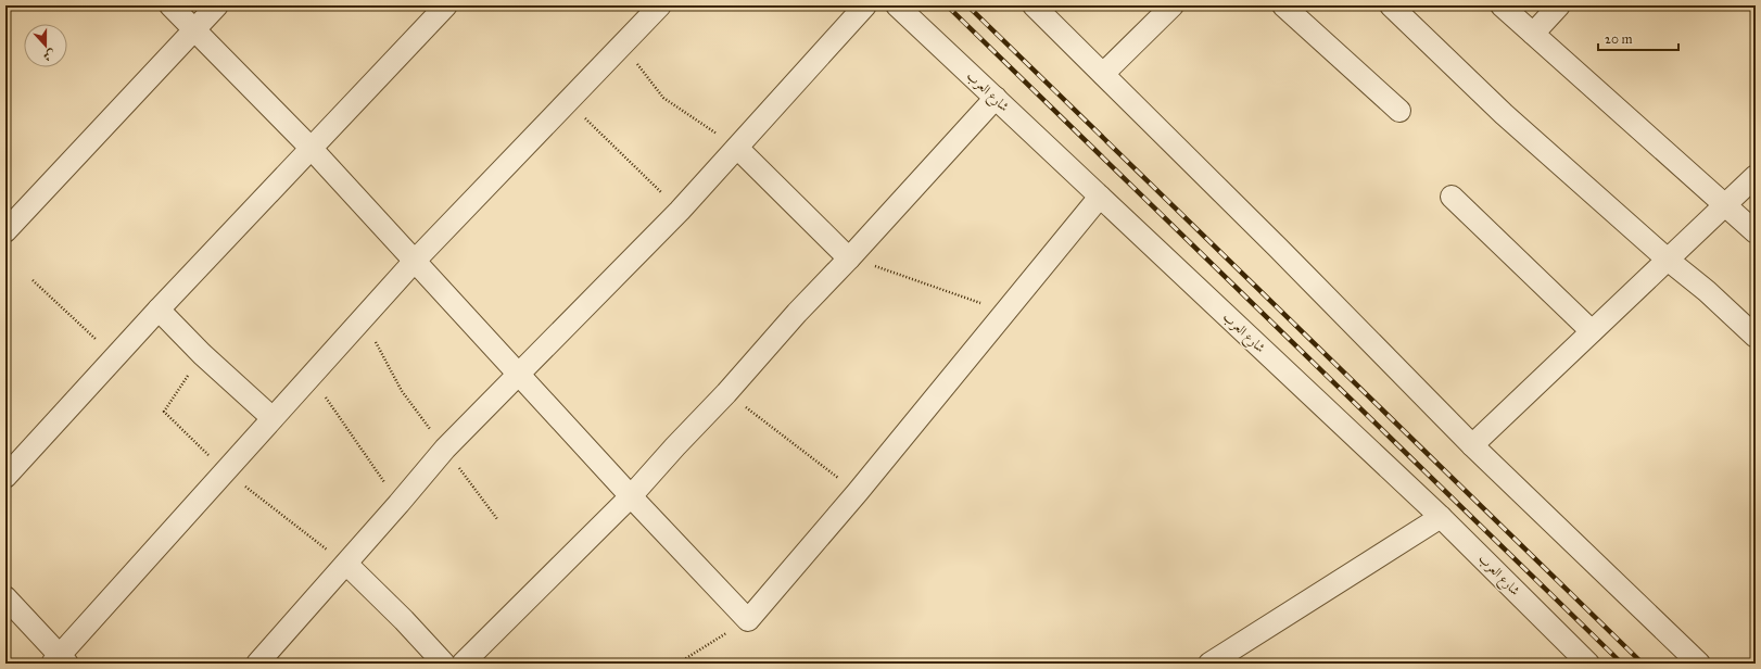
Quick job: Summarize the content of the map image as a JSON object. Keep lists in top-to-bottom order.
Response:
{
  "streets": {
    "street": ["شارع العرب"]
  },
  "scale_bar": "20 m",
  "north": "bottom"
}
